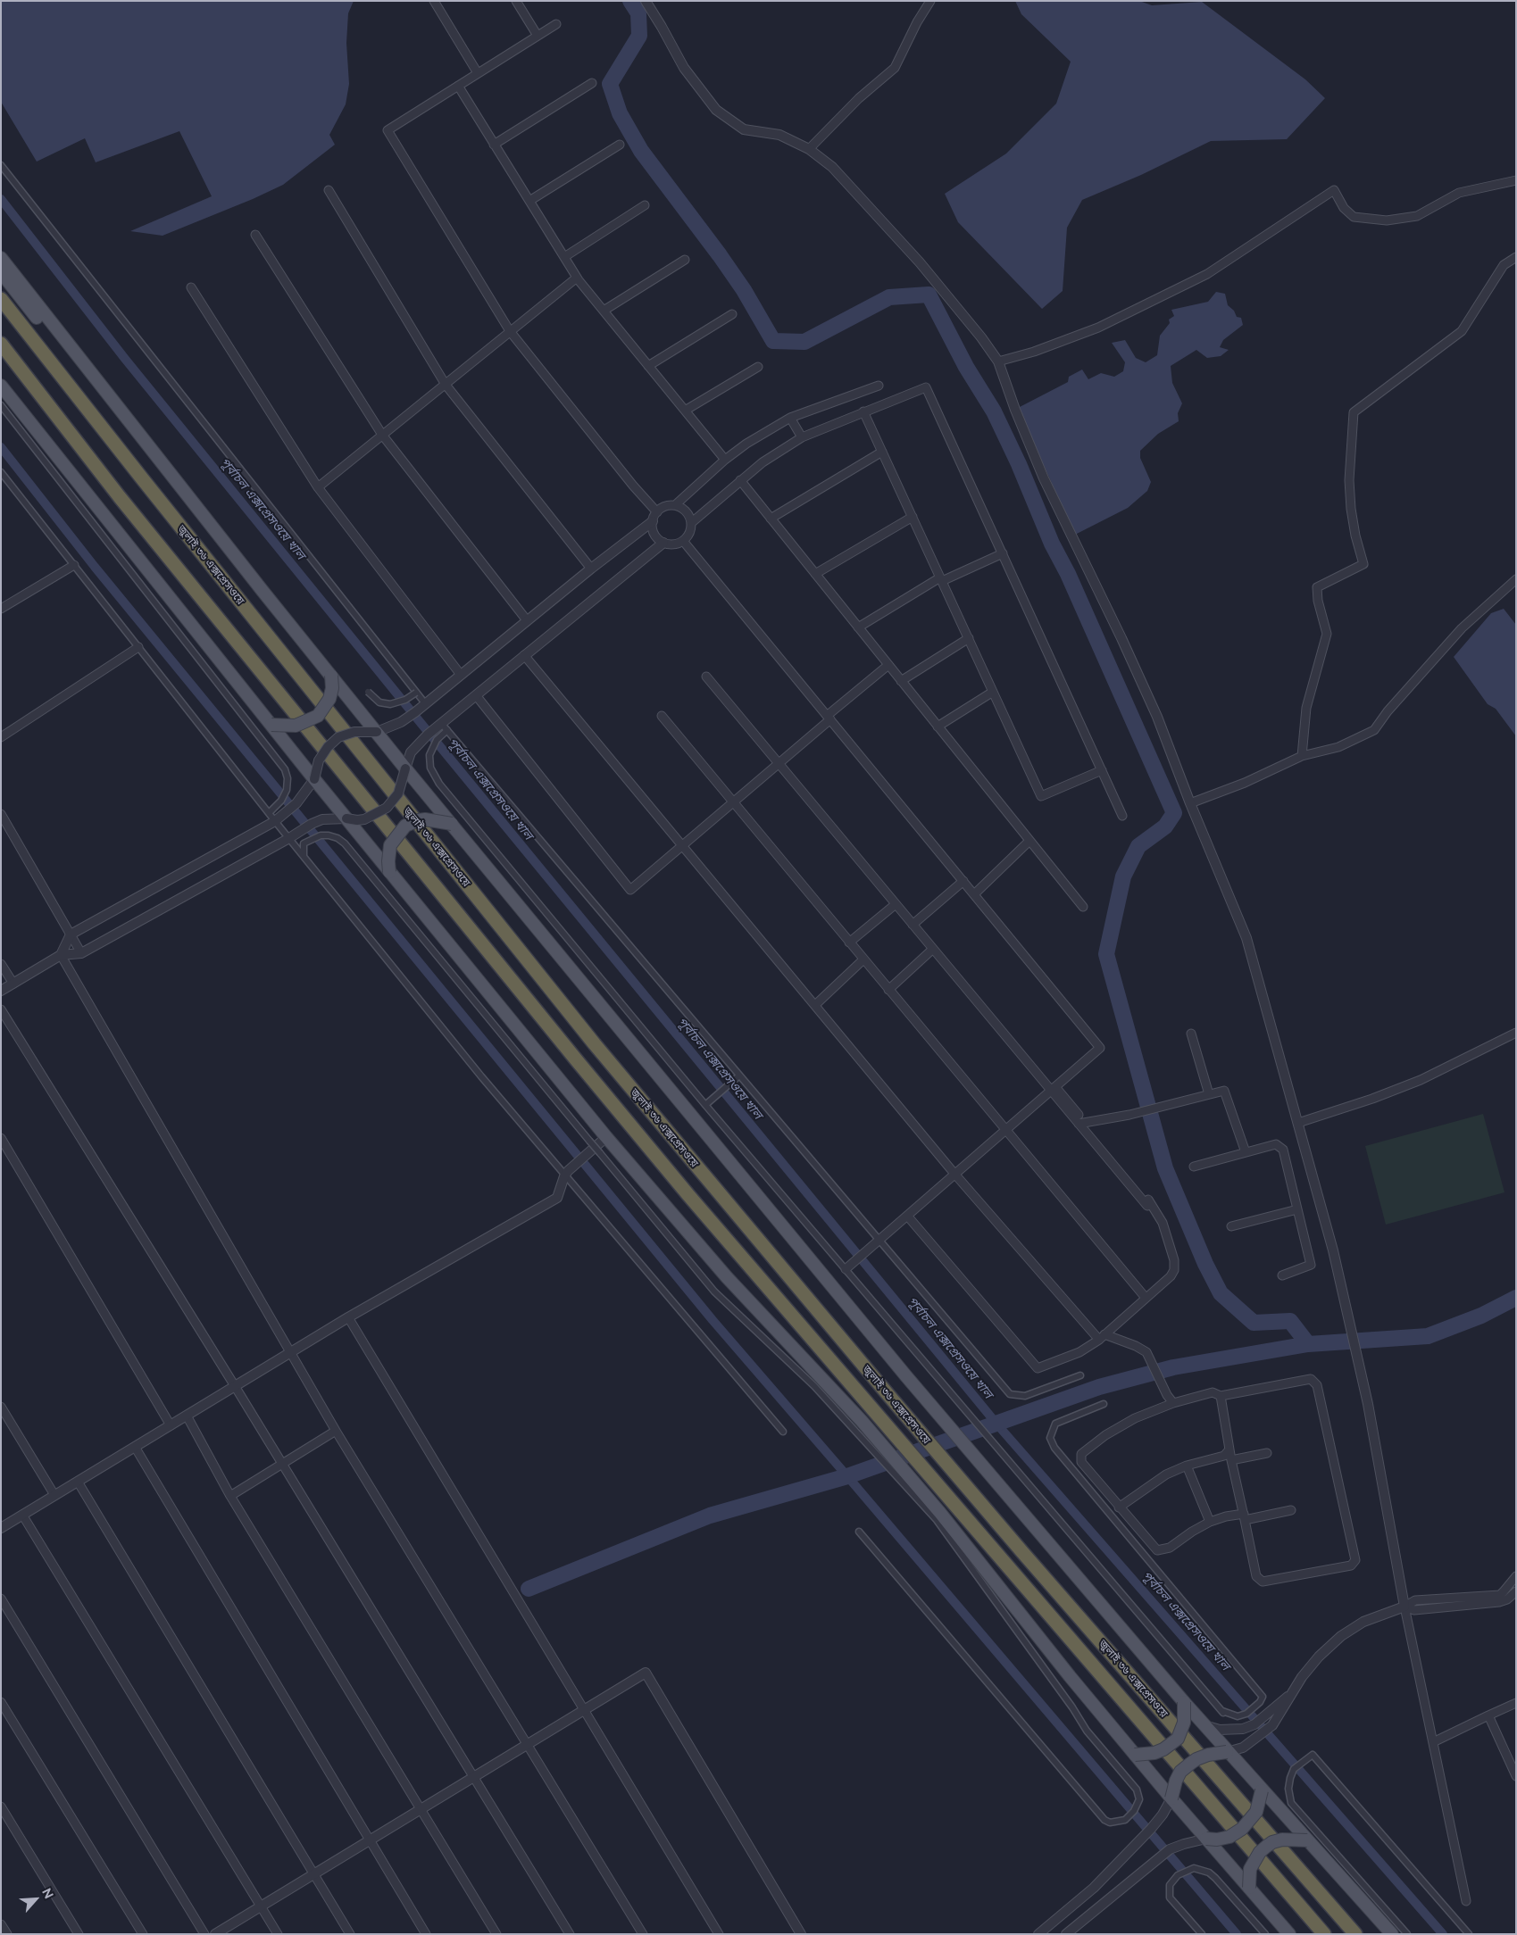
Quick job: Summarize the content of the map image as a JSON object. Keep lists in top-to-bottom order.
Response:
{
  "streets": {
    "highway": ["জুলাই ৩৬ এক্সপ্রেসওয়ে"]
  },
  "water": ["পূর্বাচল এক্সপ্রেসওয়ে খাল"],
  "north": "top right"
}
